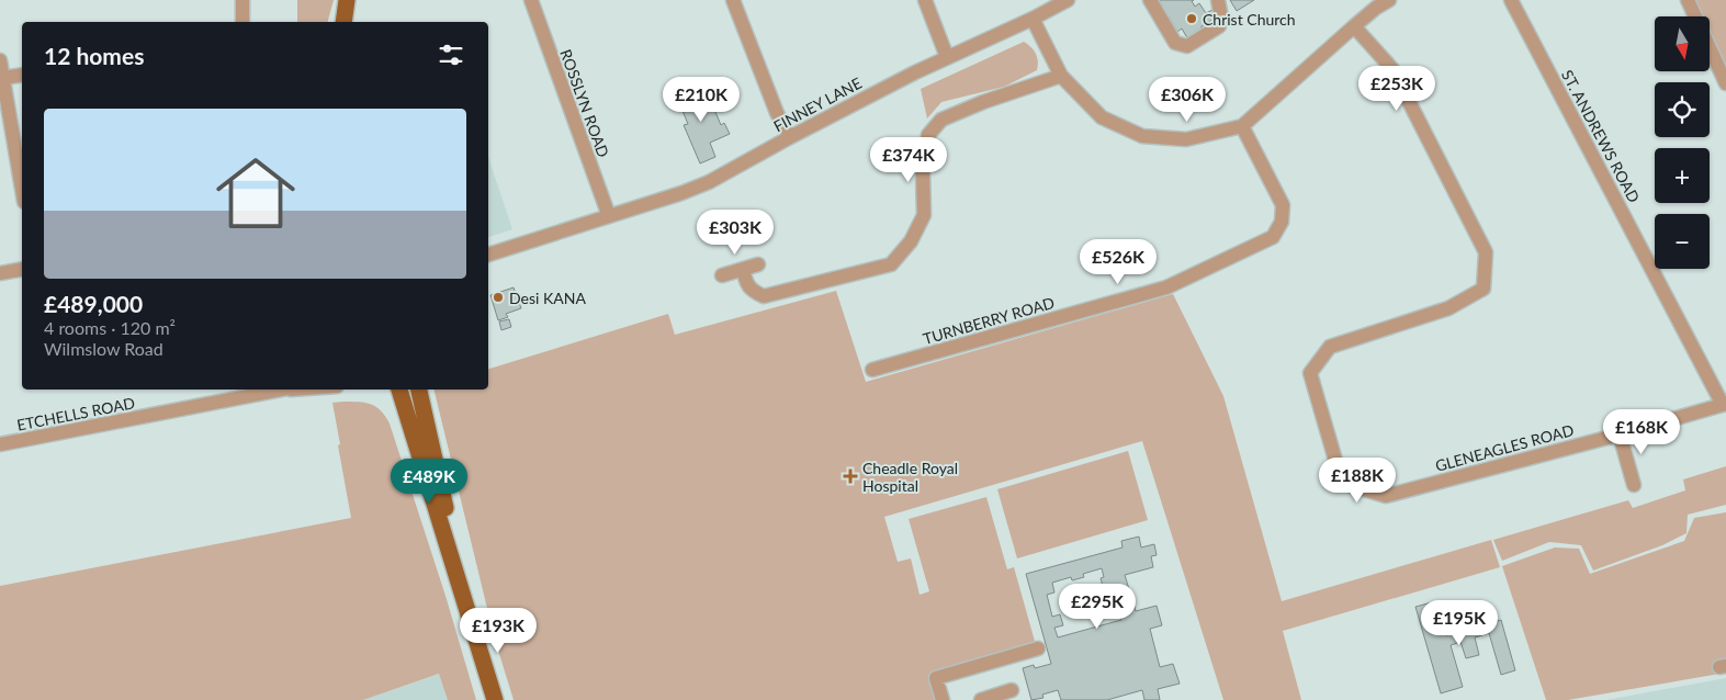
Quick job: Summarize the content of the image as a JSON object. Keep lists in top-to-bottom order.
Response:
{
  "streets": {
    "street": [
      "ROSSLYN ROAD",
      "FINNEY LANE",
      "ST. ANDREWS ROAD",
      "TURNBERRY ROAD",
      "ETCHELLS ROAD",
      "GLENEAGLES ROAD"
    ]
  },
  "crossings": [
    ["ROSSLYN ROAD", "FINNEY LANE"],
    ["ST. ANDREWS ROAD", "GLENEAGLES ROAD"]
  ],
  "places": {
    "other": ["Christ Church", "Desi KANA"],
    "health": ["Cheadle Royal Hospital"]
  },
  "north": "bottom",
  "page": {
    "map_buttons": ["+", "−"],
    "heading": "12 homes",
    "price": [
      "£253K",
      "£210K",
      "£306K",
      "£374K",
      "£303K",
      "£526K",
      "£168K",
      "£188K",
      "£489K",
      "£295K",
      "£195K",
      "£193K"
    ],
    "list": [
      {
        "name": "£489,000",
        "note": "4 rooms · 120 m² · Wilmslow Road"
      }
    ]
  }
}
